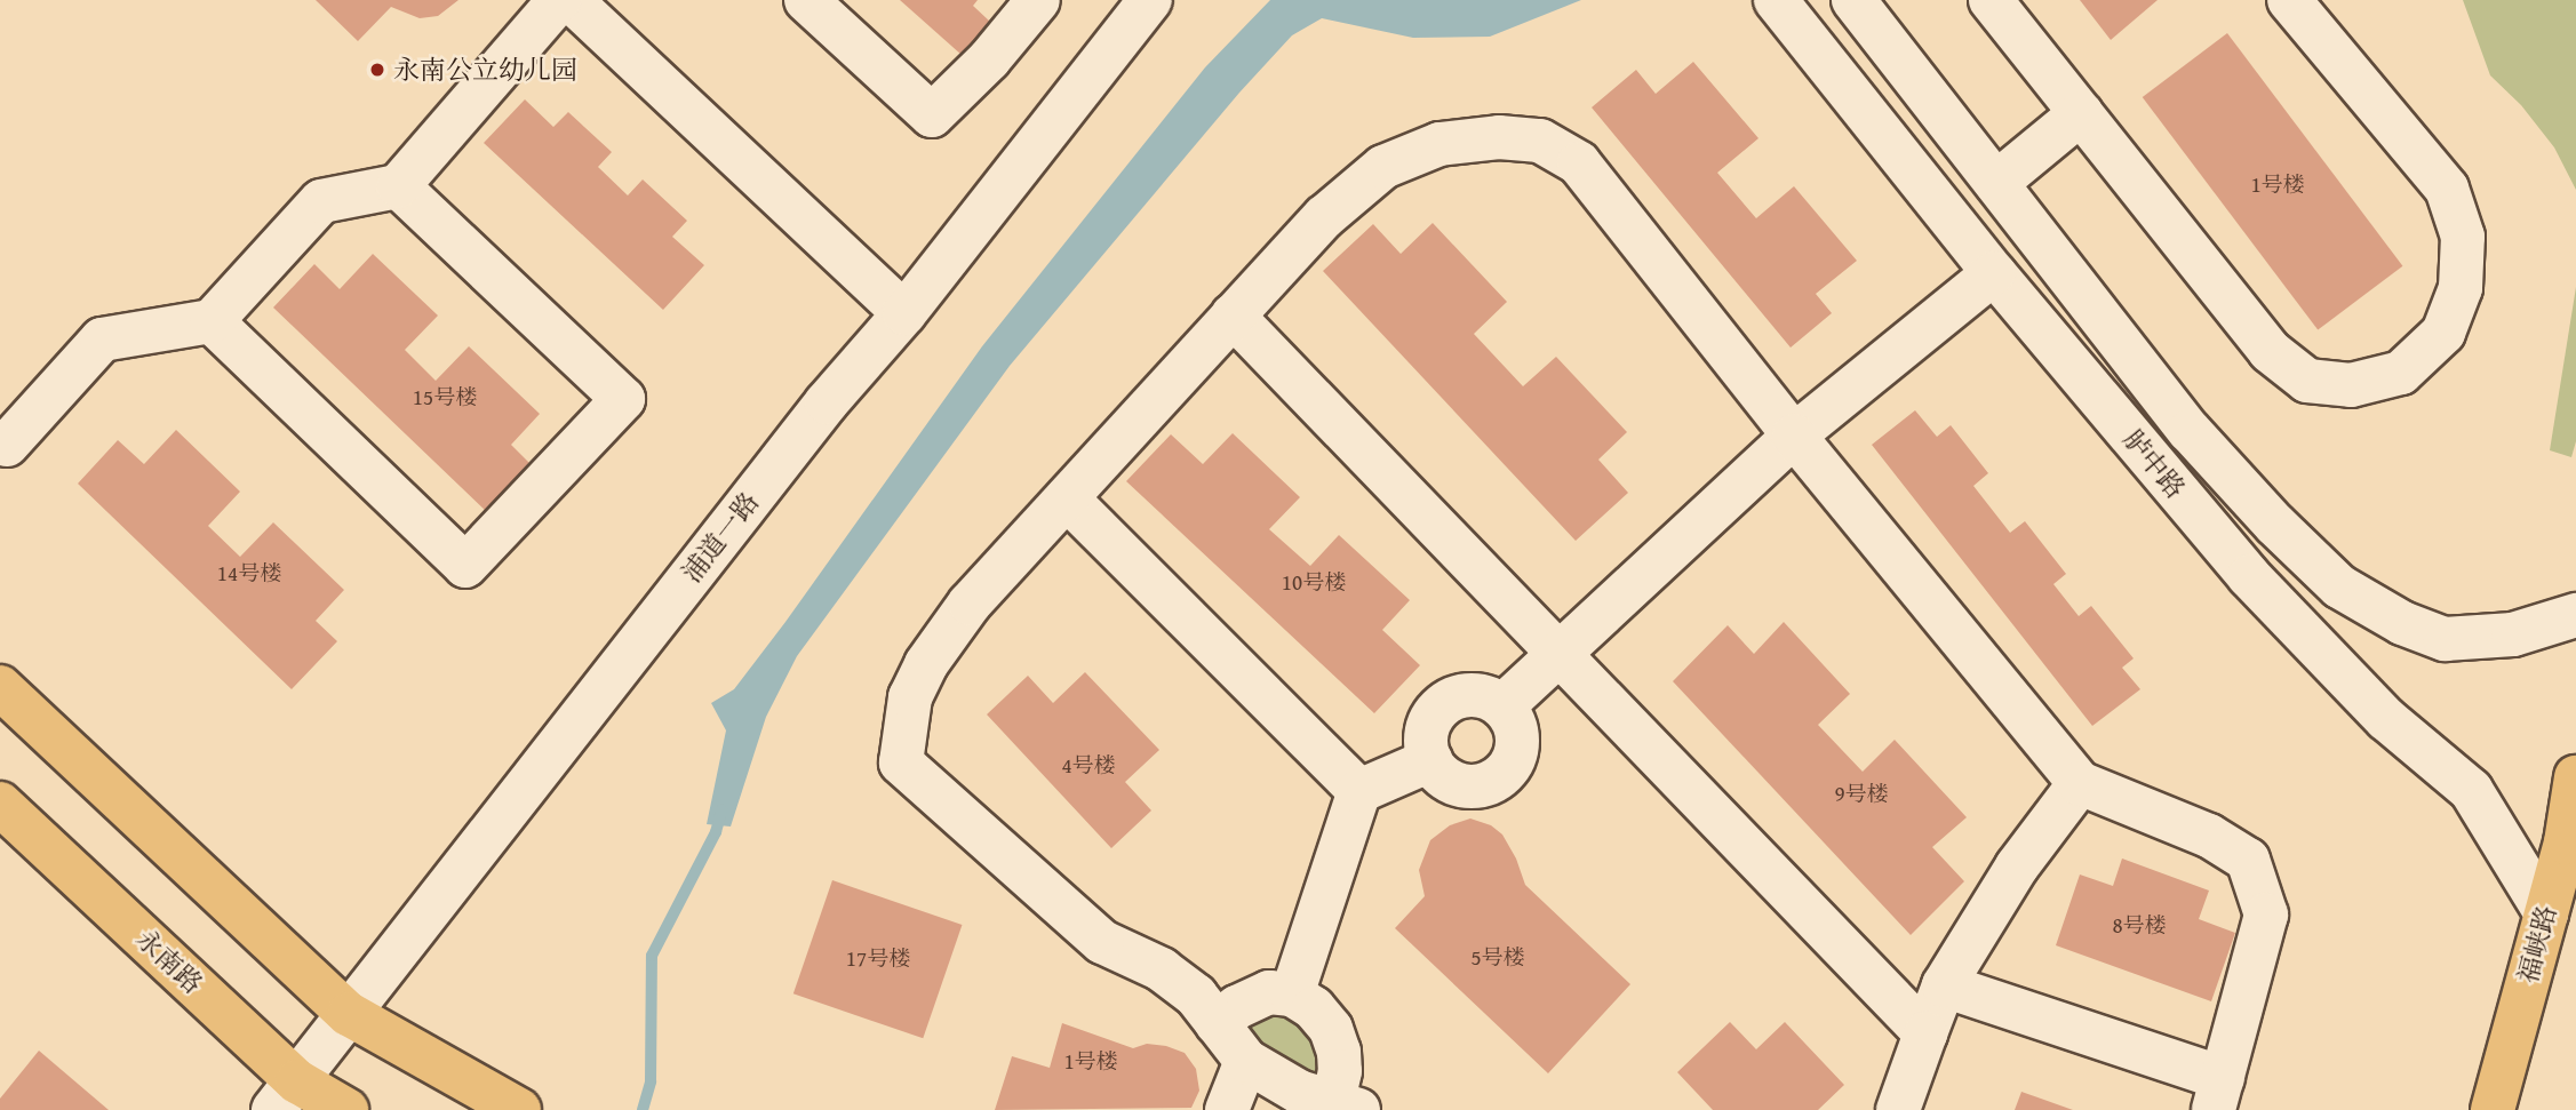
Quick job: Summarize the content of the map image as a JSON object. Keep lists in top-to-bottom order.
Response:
{
  "streets": {
    "main road": ["福峡路", "永南路"],
    "street": ["胪中路", "浦道一路"]
  },
  "crossings": [
    ["胪中路", "福峡路"],
    ["浦道一路", "永南路"]
  ],
  "places": ["永南公立幼儿园"],
  "house_numbers": [
    "1号楼",
    "15号楼",
    "14号楼",
    "10号楼",
    "4号楼",
    "9号楼",
    "8号楼",
    "5号楼",
    "17号楼",
    "1号楼"
  ]
}
